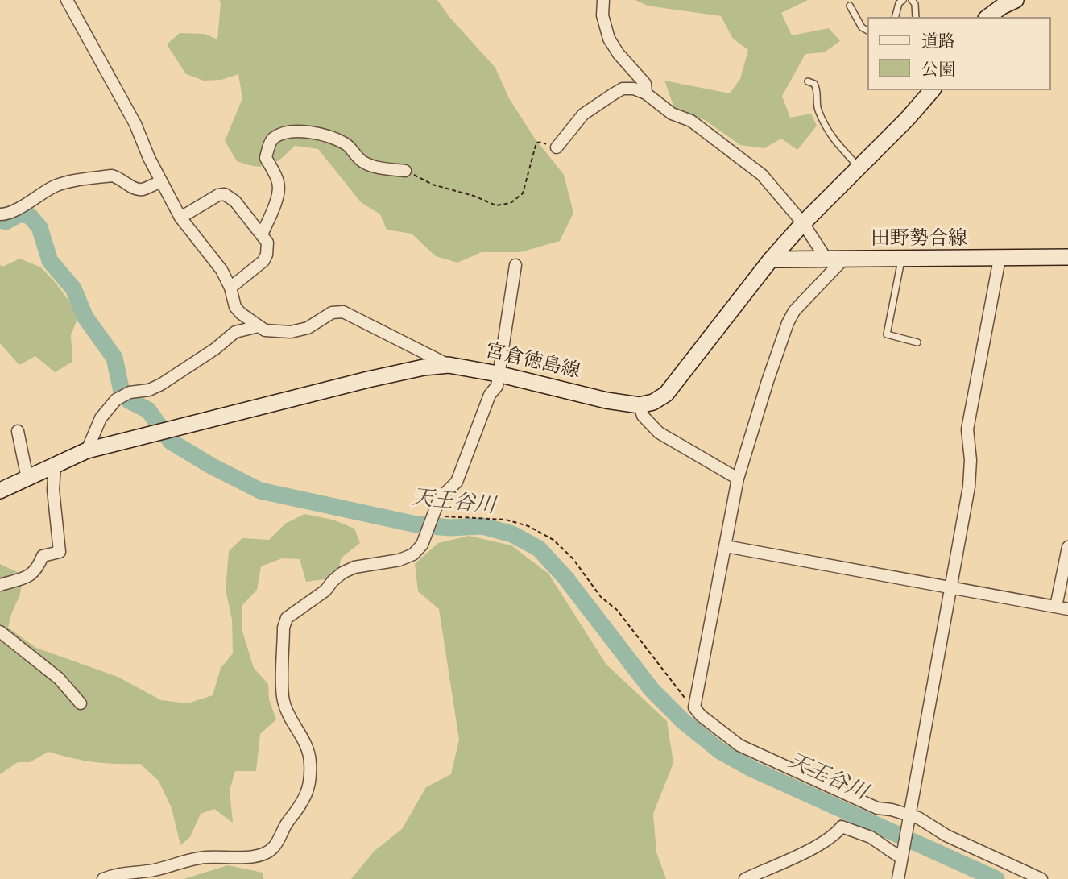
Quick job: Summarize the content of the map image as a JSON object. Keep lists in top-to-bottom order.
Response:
{
  "streets": {
    "main road": ["田野勢合線", "宮倉徳島線"]
  },
  "water": ["天王谷川"],
  "legend": ["道路", "公園"]
}
